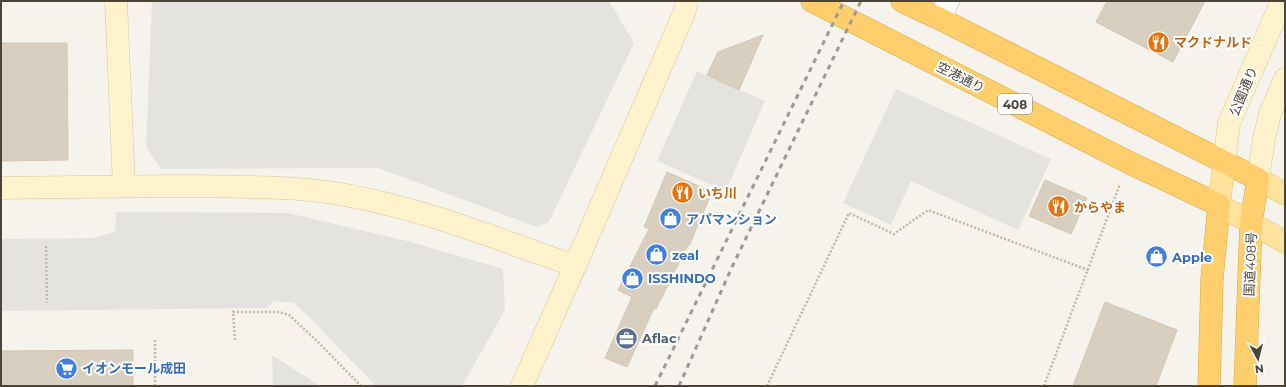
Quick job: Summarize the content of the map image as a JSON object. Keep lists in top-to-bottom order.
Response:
{
  "streets": {
    "highway": ["空港通り", "408", "国道408号"],
    "street": ["公園通り"]
  },
  "places": {
    "restaurant": ["マクドナルド", "いち川", "からやま"],
    "shop": [
      "アパマンション",
      "zeal",
      "Apple",
      "ISSHINDO"
    ],
    "office": ["Aflac"],
    "supermarket": ["イオンモール成田"]
  },
  "north": "bottom"
}
